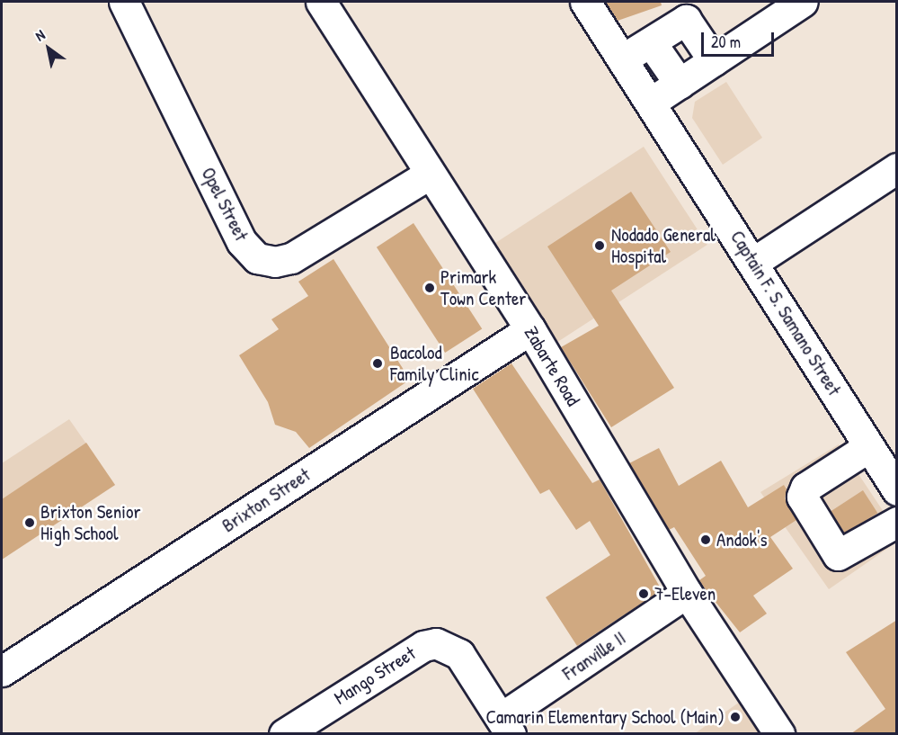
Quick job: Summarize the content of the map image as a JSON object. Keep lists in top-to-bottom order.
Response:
{
  "streets": {
    "street": [
      "Opel Street",
      "Captain F. S. Samano Street",
      "Zabarte Road",
      "Brixton Street",
      "Franville II",
      "Mango Street"
    ]
  },
  "crossings": [
    ["Opel Street", "Zabarte Road"],
    ["Zabarte Road", "Brixton Street"],
    ["Zabarte Road", "Franville II"],
    ["Franville II", "Mango Street"]
  ],
  "places": [
    "Nodado General Hospital",
    "Primark Town Center",
    "Bacolod Family Clinic",
    "Brixton Senior High School",
    "Andok's",
    "7-Eleven",
    "Camarin Elementary School (Main)"
  ],
  "scale_bar": "20 m",
  "north": "top left"
}
